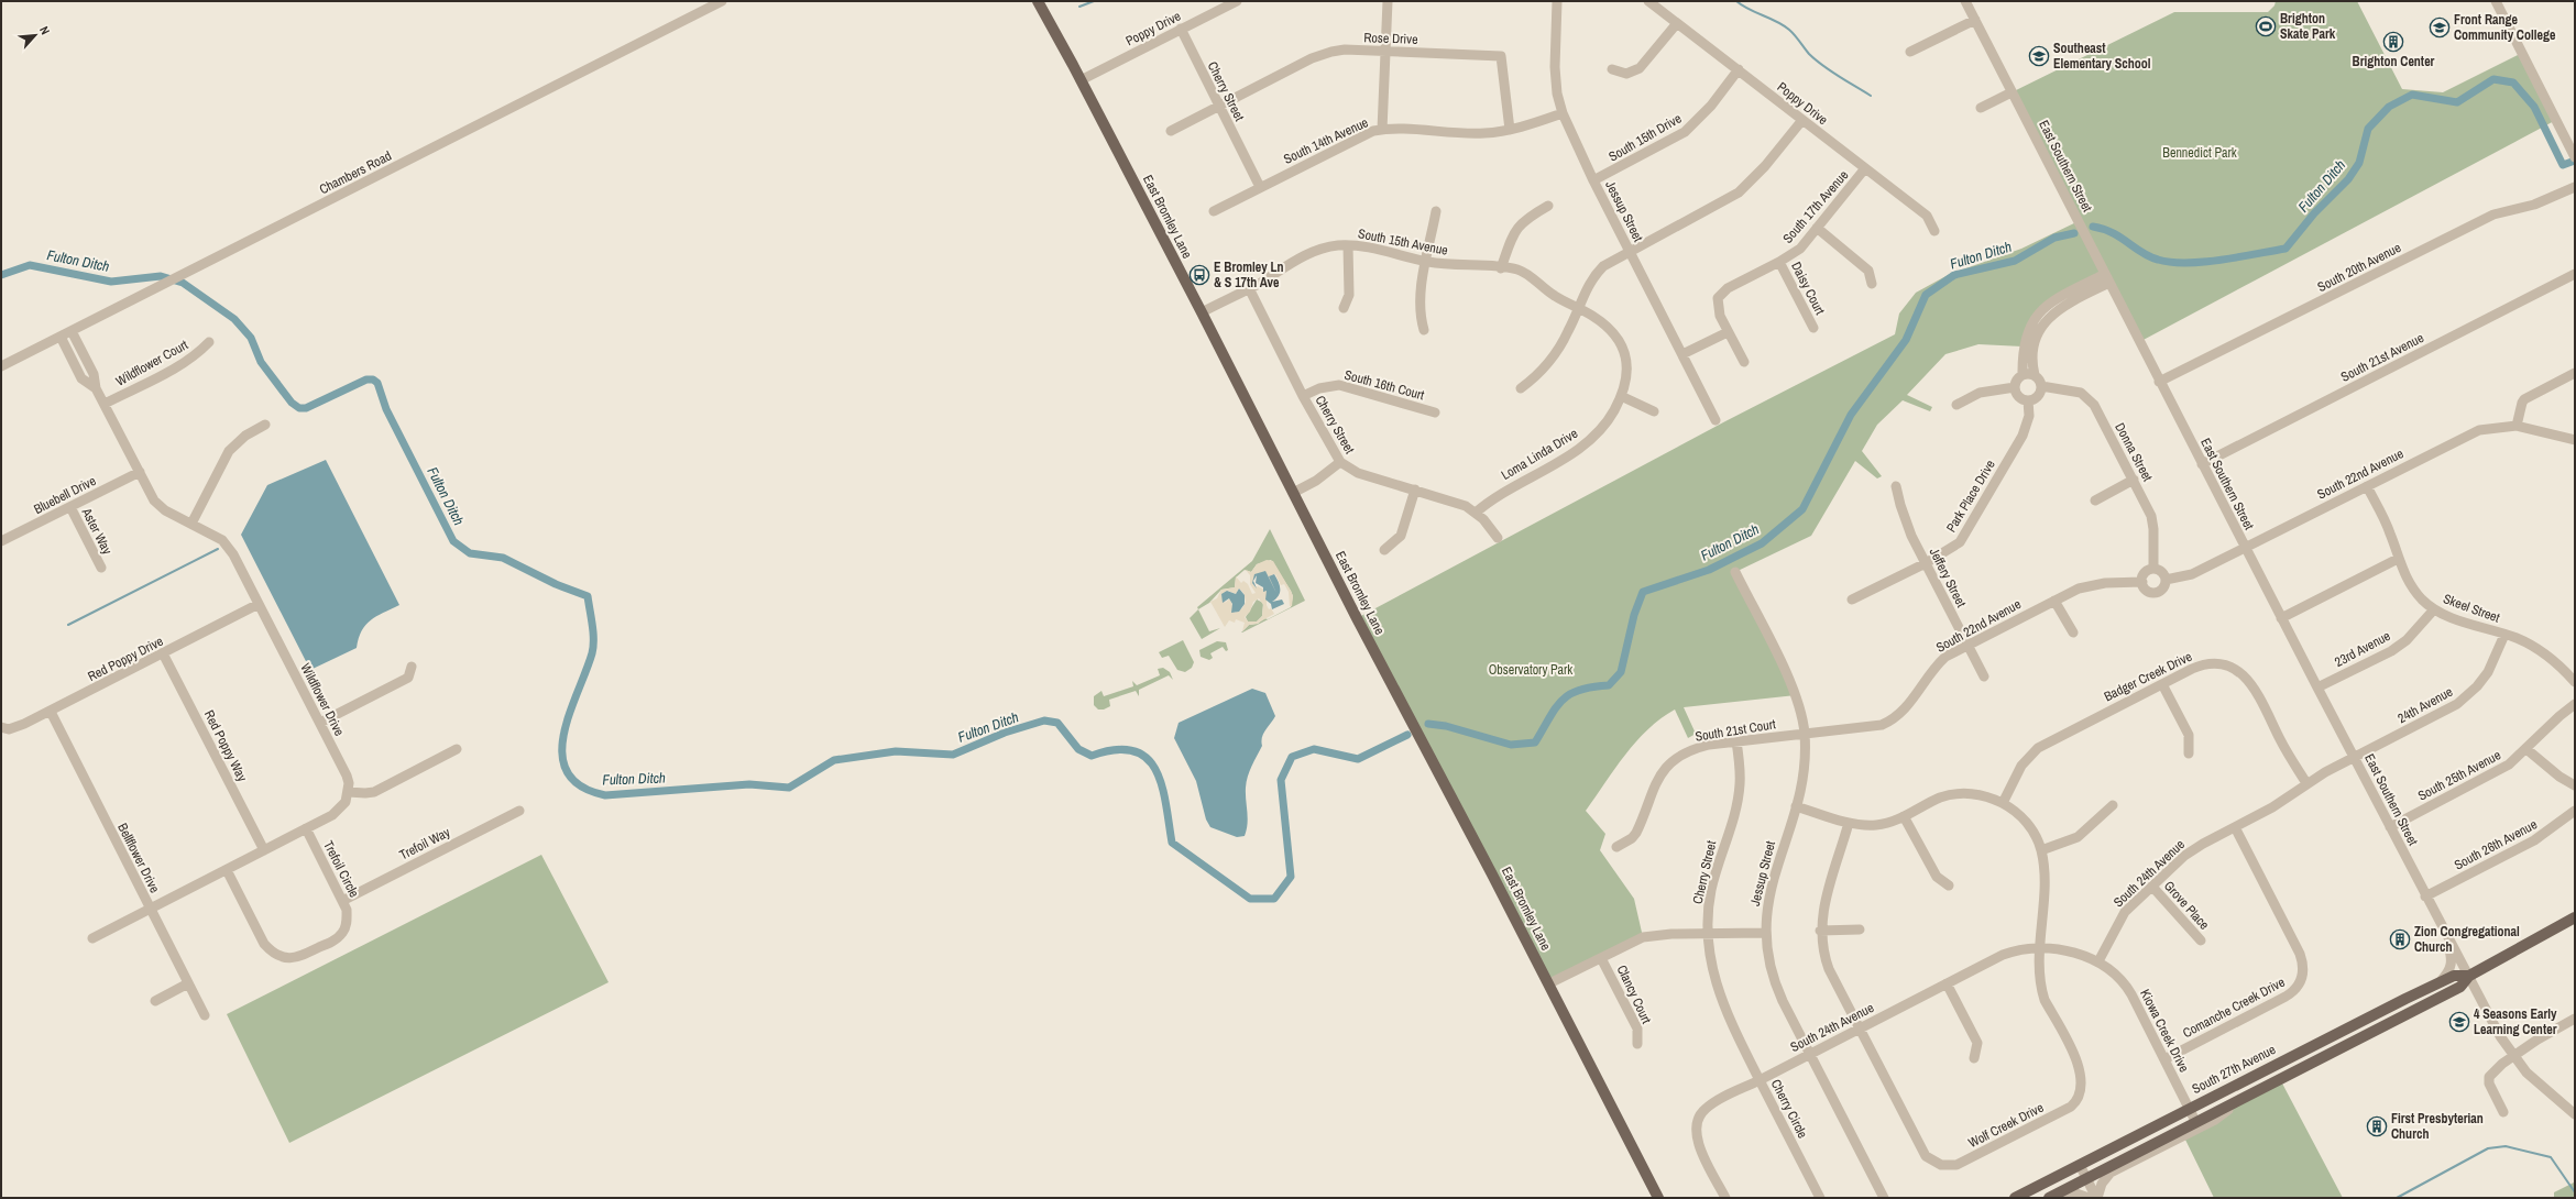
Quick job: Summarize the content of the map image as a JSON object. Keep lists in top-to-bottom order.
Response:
{
  "streets": {
    "main road": ["East Bromley Lane", "South 27th Avenue"],
    "street": [
      "Poppy Drive",
      "Rose Drive",
      "Cherry Street",
      "South 15th Drive",
      "South 14th Avenue",
      "East Southern Street",
      "Chambers Road",
      "South 17th Avenue",
      "Jessup Street",
      "South 15th Avenue",
      "South 20th Avenue",
      "Daisy Court",
      "South 21st Avenue",
      "Wildflower Court",
      "South 16th Court",
      "Donna Street",
      "Loma Linda Drive",
      "South 22nd Avenue",
      "Bluebell Drive",
      "Park Place Drive",
      "Aster Way",
      "Jeffery Street",
      "Skeel Street",
      "23rd Avenue",
      "Red Poppy Drive",
      "Badger Creek Drive",
      "Wildflower Drive",
      "24th Avenue",
      "South 21st Court",
      "Red Poppy Way",
      "South 25th Avenue",
      "Trefoil Way",
      "South 26th Avenue",
      "Bellflower Drive",
      "Trefoil Circle",
      "South 24th Avenue",
      "Grove Place",
      "Clancy Court",
      "Comanche Creek Drive",
      "Kiowa Creek Drive",
      "Cherry Circle",
      "Wolf Creek Drive"
    ]
  },
  "crossings": [
    ["Poppy Drive", "Cherry Street"],
    ["Poppy Drive", "South 15th Drive"],
    ["Poppy Drive", "South 17th Avenue"],
    ["Poppy Drive", "East Bromley Lane"],
    ["Rose Drive", "Cherry Street"],
    ["Rose Drive", "South 14th Avenue"],
    ["Cherry Street", "South 14th Avenue"],
    ["Cherry Street", "South 15th Avenue"],
    ["Cherry Street", "South 16th Court"],
    ["Cherry Street", "Loma Linda Drive"],
    ["Cherry Street", "South 21st Court"],
    ["Cherry Street", "South 24th Avenue"],
    ["Cherry Street", "Cherry Circle"],
    ["South 15th Drive", "Jessup Street"],
    ["South 14th Avenue", "Jessup Street"],
    ["East Southern Street", "South 20th Avenue"],
    ["East Southern Street", "South 21st Avenue"],
    ["East Southern Street", "South 22nd Avenue"],
    ["East Southern Street", "23rd Avenue"],
    ["East Southern Street", "24th Avenue"],
    ["East Southern Street", "South 25th Avenue"],
    ["East Southern Street", "South 26th Avenue"],
    ["East Southern Street", "South 24th Avenue"],
    ["East Southern Street", "South 27th Avenue"],
    ["Chambers Road", "Wildflower Drive"],
    ["South 17th Avenue", "Daisy Court"],
    ["Jessup Street", "South 22nd Avenue"],
    ["Jessup Street", "South 21st Court"],
    ["Jessup Street", "South 24th Avenue"],
    ["East Bromley Lane", "South 15th Avenue"],
    ["South 15th Avenue", "Loma Linda Drive"],
    ["Wildflower Court", "Wildflower Drive"],
    ["Donna Street", "South 22nd Avenue"],
    ["Donna Street", "Park Place Drive"],
    ["South 22nd Avenue", "Jeffery Street"],
    ["South 22nd Avenue", "Skeel Street"],
    ["South 22nd Avenue", "South 21st Court"],
    ["Bluebell Drive", "Aster Way"],
    ["Bluebell Drive", "Wildflower Drive"],
    ["Park Place Drive", "Jeffery Street"],
    ["Skeel Street", "23rd Avenue"],
    ["Skeel Street", "24th Avenue"],
    ["Red Poppy Drive", "Wildflower Drive"],
    ["Red Poppy Drive", "Red Poppy Way"],
    ["Red Poppy Drive", "Bellflower Drive"],
    ["Badger Creek Drive", "South 24th Avenue"],
    ["24th Avenue", "South 24th Avenue"],
    ["Trefoil Way", "Trefoil Circle"],
    ["South 24th Avenue", "Grove Place"],
    ["South 24th Avenue", "Comanche Creek Drive"],
    ["South 24th Avenue", "Kiowa Creek Drive"],
    ["South 24th Avenue", "Cherry Circle"],
    ["South 24th Avenue", "Wolf Creek Drive"],
    ["Comanche Creek Drive", "Kiowa Creek Drive"],
    ["Kiowa Creek Drive", "South 27th Avenue"]
  ],
  "water": ["Fulton Ditch"],
  "parks": ["Bennedict Park", "Observatory Park"],
  "places": {
    "sports": ["Brighton Skate Park"],
    "school or university": ["Front Range Community College", "Southeast Elementary School", "4 Seasons Early Learning Center"],
    "building": ["Brighton Center", "Zion Congregational Church", "First Presbyterian Church"],
    "bus stop": ["E Bromley Ln & S 17th Ave"]
  },
  "north": "top right"
}
